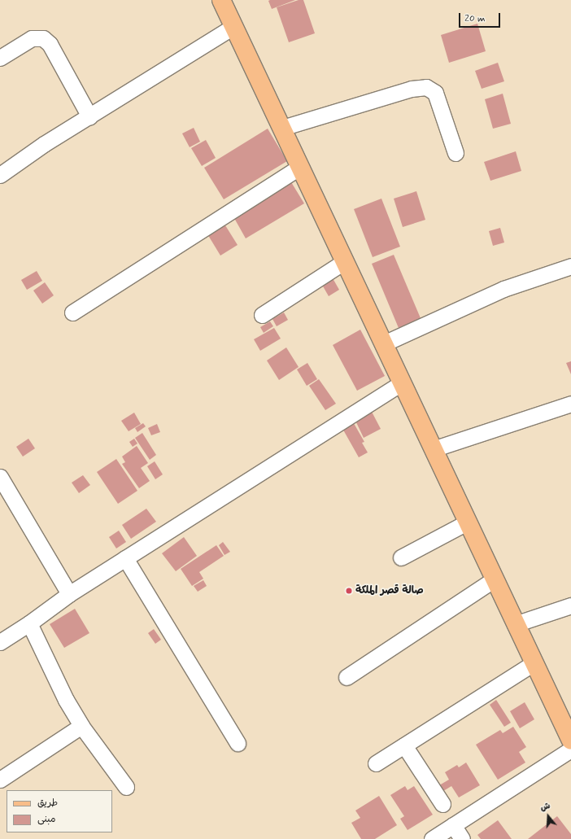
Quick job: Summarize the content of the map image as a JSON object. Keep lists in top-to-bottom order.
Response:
{
  "places": ["صالة قصر الملكة"],
  "legend": ["طريق", "مبنى"],
  "scale_bar": "20 m",
  "north": "top"
}
